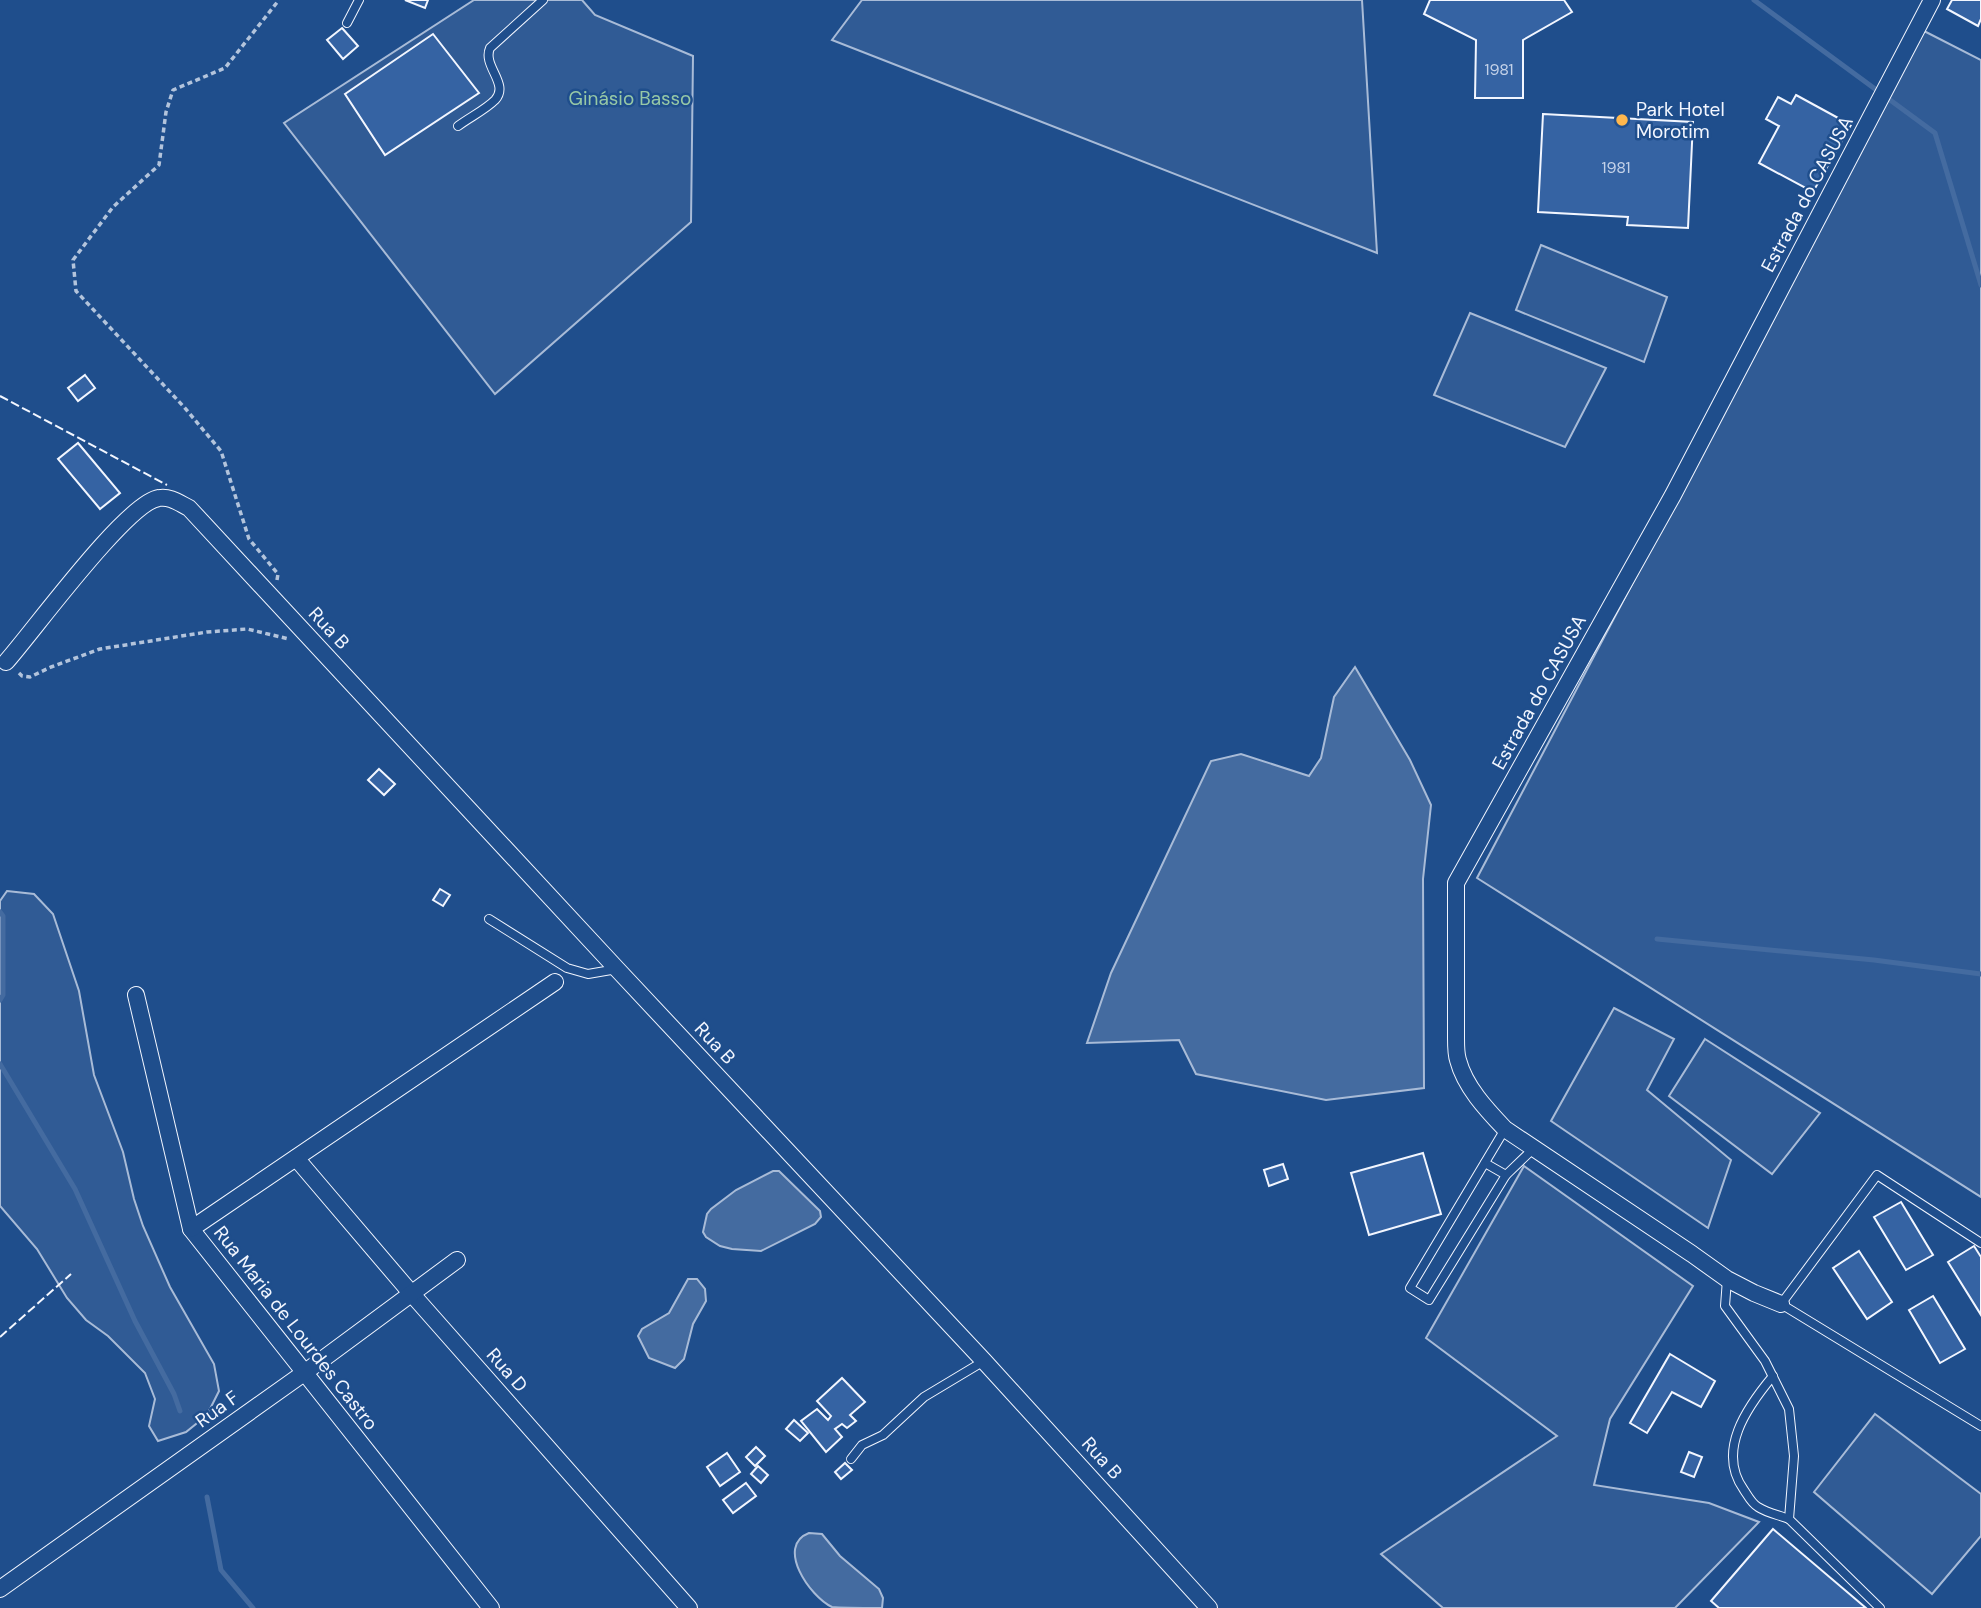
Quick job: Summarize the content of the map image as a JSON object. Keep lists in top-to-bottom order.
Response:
{
  "streets": {
    "street": [
      "Estrada do CASUSA",
      "Rua B",
      "Rua Maria de Lourdes Castro",
      "Rua D",
      "Rua F"
    ]
  },
  "crossings": [
    ["Rua Maria de Lourdes Castro", "Rua F"],
    ["Rua D", "Rua F"]
  ],
  "parks": ["Ginásio Basso"],
  "places": ["Park Hotel Morotim"],
  "house_numbers": ["1981", "1981"]
}
